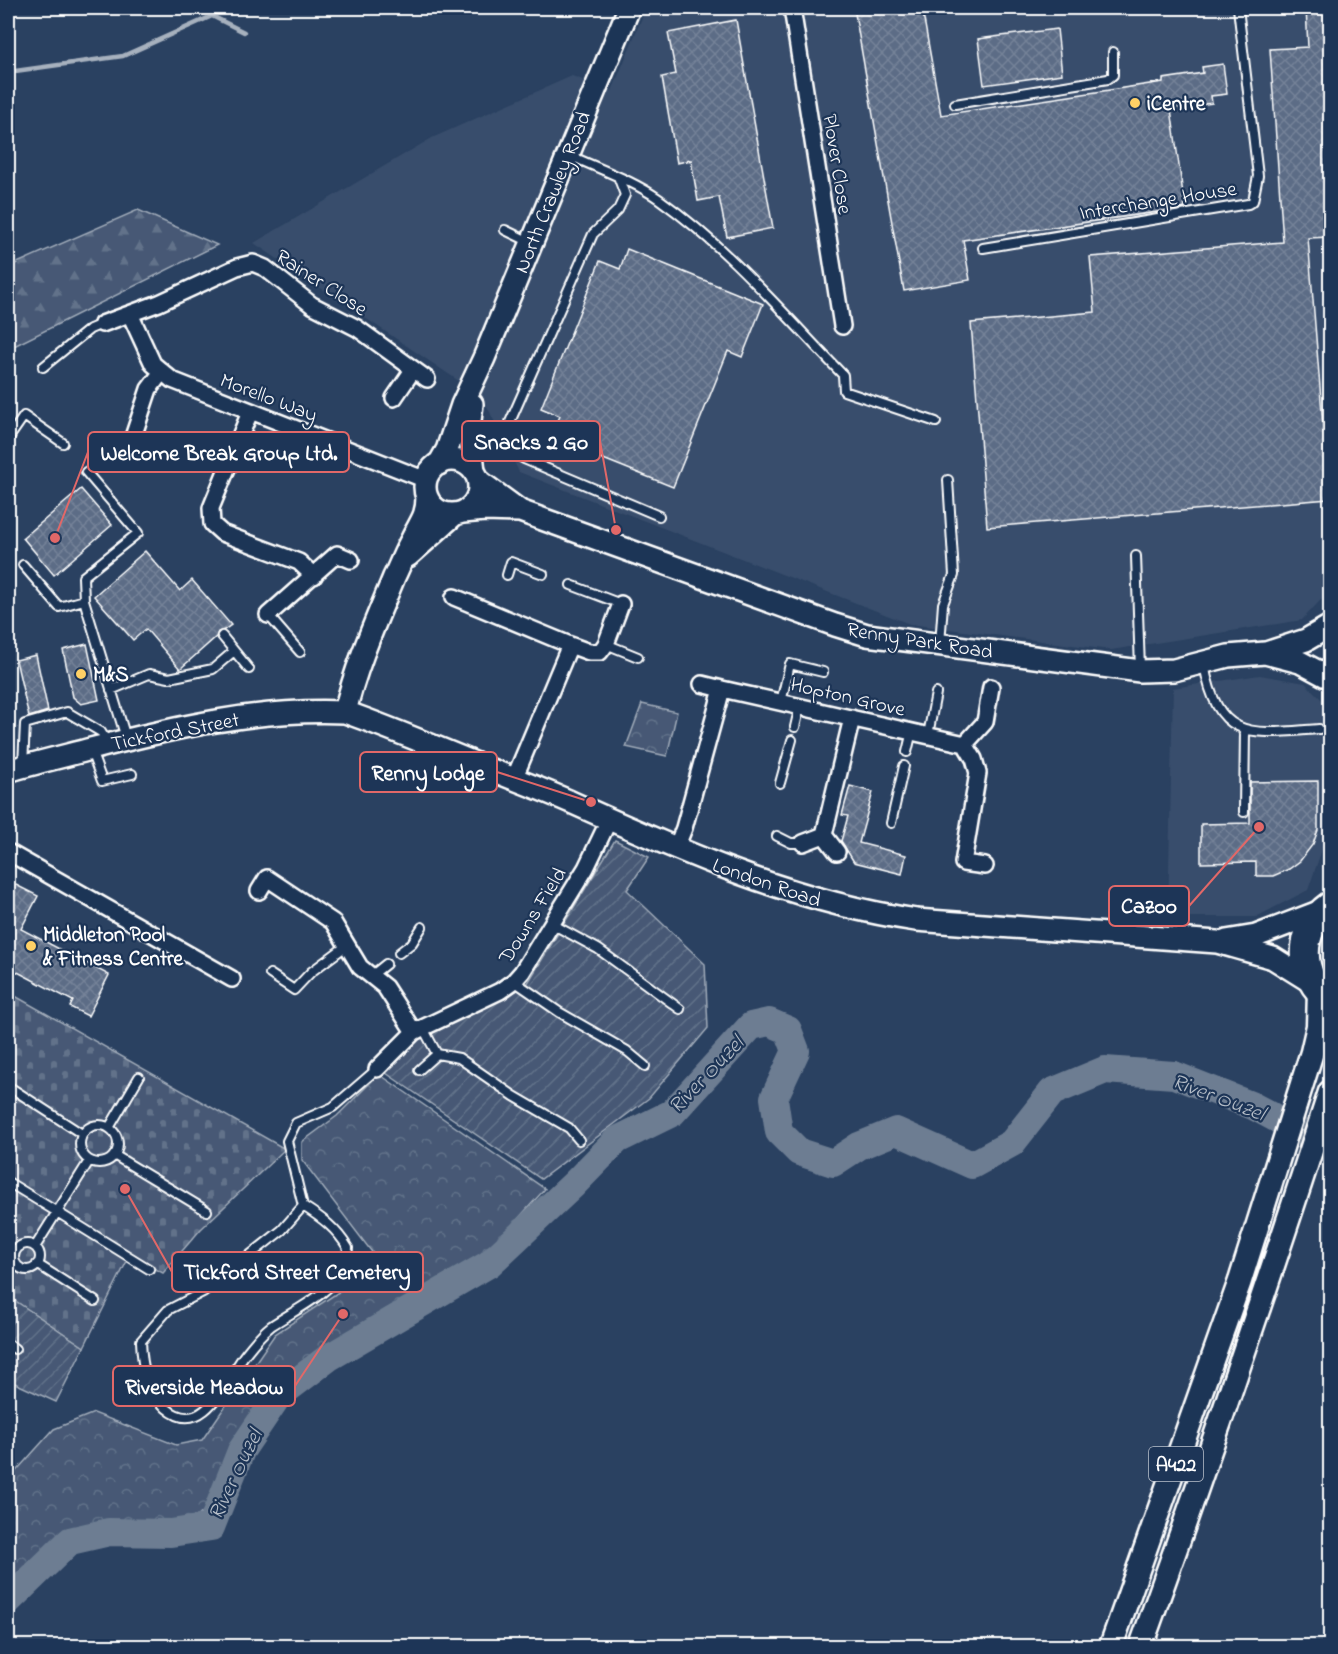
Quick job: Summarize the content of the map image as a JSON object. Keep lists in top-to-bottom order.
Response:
{
  "streets": {
    "main road": ["A422"],
    "street": [
      "Plover Close",
      "North Crawley Road",
      "Rainer Close",
      "Morello Way",
      "Renny Park Road",
      "Hopton Grove",
      "Tickford Street",
      "London Road",
      "Downs Field"
    ],
    "lane": ["Interchange House"]
  },
  "crossings": [
    ["North Crawley Road", "Morello Way"],
    ["North Crawley Road", "Renny Park Road"],
    ["North Crawley Road", "Tickford Street"],
    ["North Crawley Road", "London Road"],
    ["Rainer Close", "Morello Way"],
    ["Morello Way", "Renny Park Road"],
    ["Tickford Street", "London Road"],
    ["London Road", "Downs Field"],
    ["London Road", "A422"]
  ],
  "water": ["River Ouzel"],
  "places": [
    "iCentre",
    "Snacks 2 Go",
    "Welcome Break Group Ltd.",
    "M&S",
    "Renny Lodge",
    "Cazoo",
    "Middleton Pool & Fitness Centre",
    "Tickford Street Cemetery",
    "Riverside Meadow"
  ]
}
